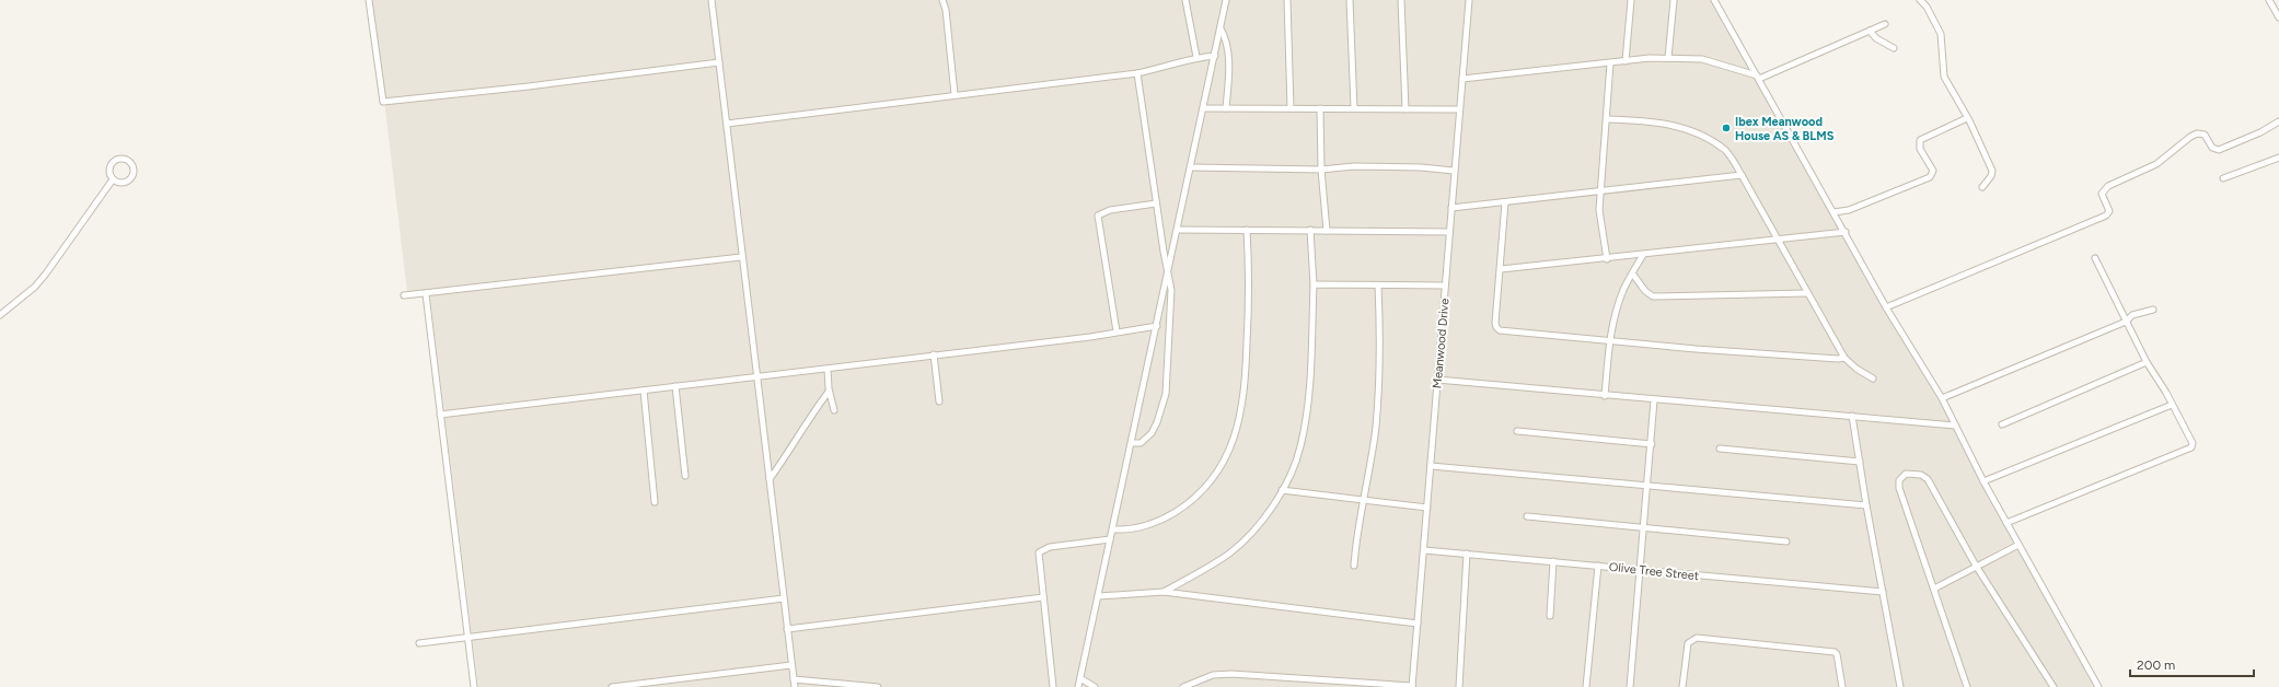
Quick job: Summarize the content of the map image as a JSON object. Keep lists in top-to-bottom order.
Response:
{
  "streets": {
    "street": ["Meanwood Drive", "Olive Tree Street"]
  },
  "crossings": [
    ["Meanwood Drive", "Olive Tree Street"]
  ],
  "places": ["Ibex Meanwood House AS & BLMS"],
  "scale_bar": "200 m"
}
